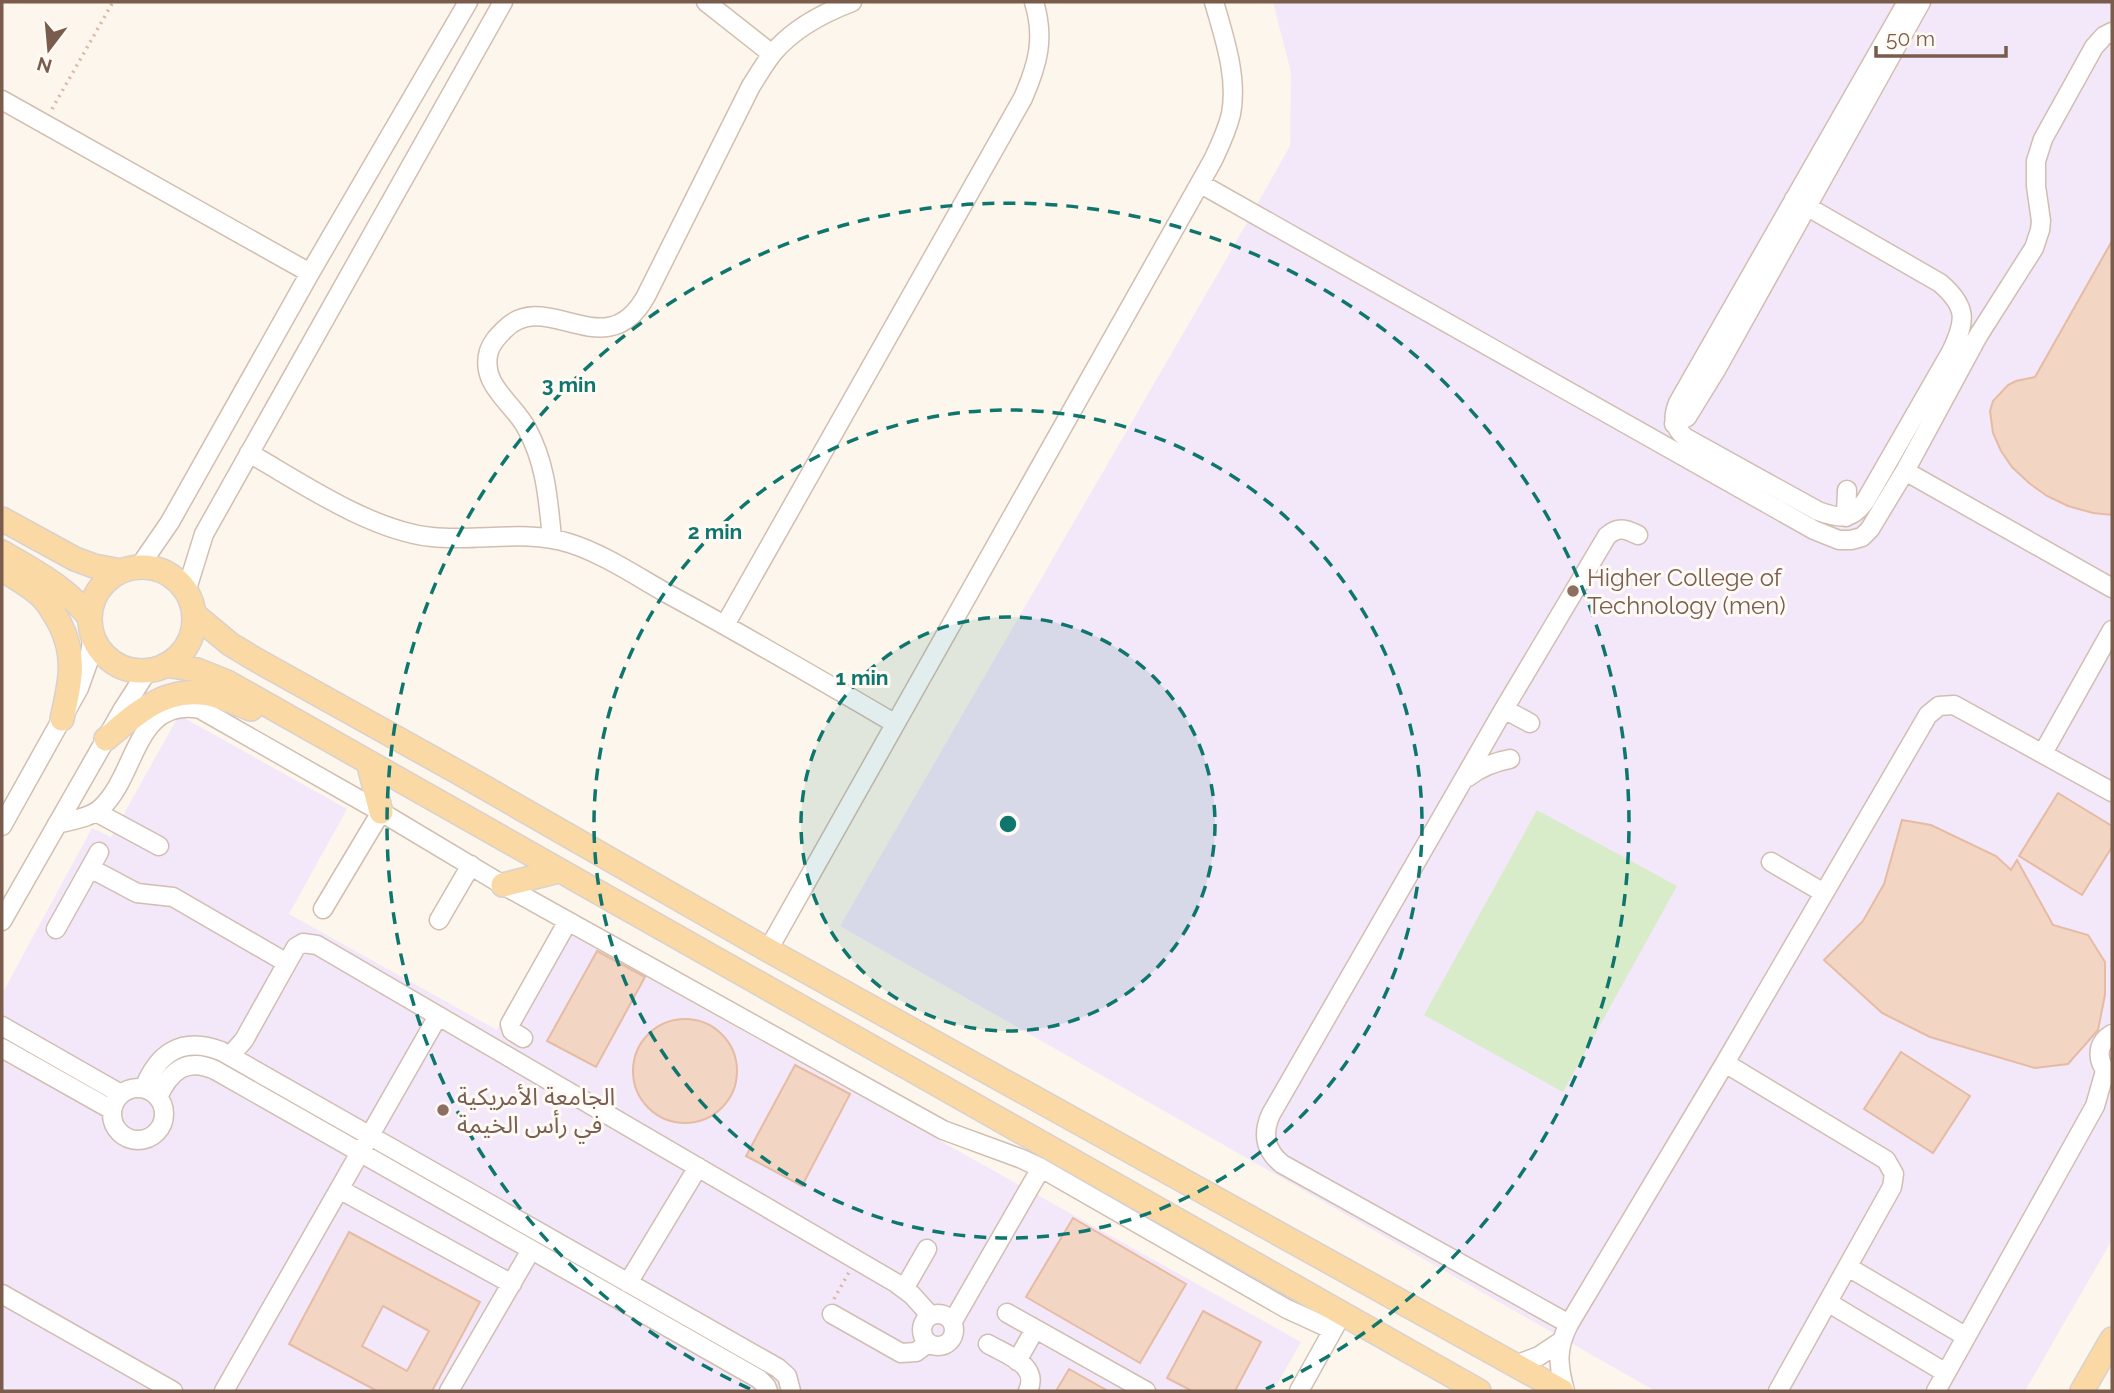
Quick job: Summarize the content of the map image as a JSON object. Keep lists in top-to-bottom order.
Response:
{
  "places": ["Higher College of Technology (men)", "الجامعة الأمريكية في رأس الخيمة"],
  "scale_bar": "50 m",
  "north": "bottom",
  "rings": ["3 min", "2 min", "1 min"]
}
